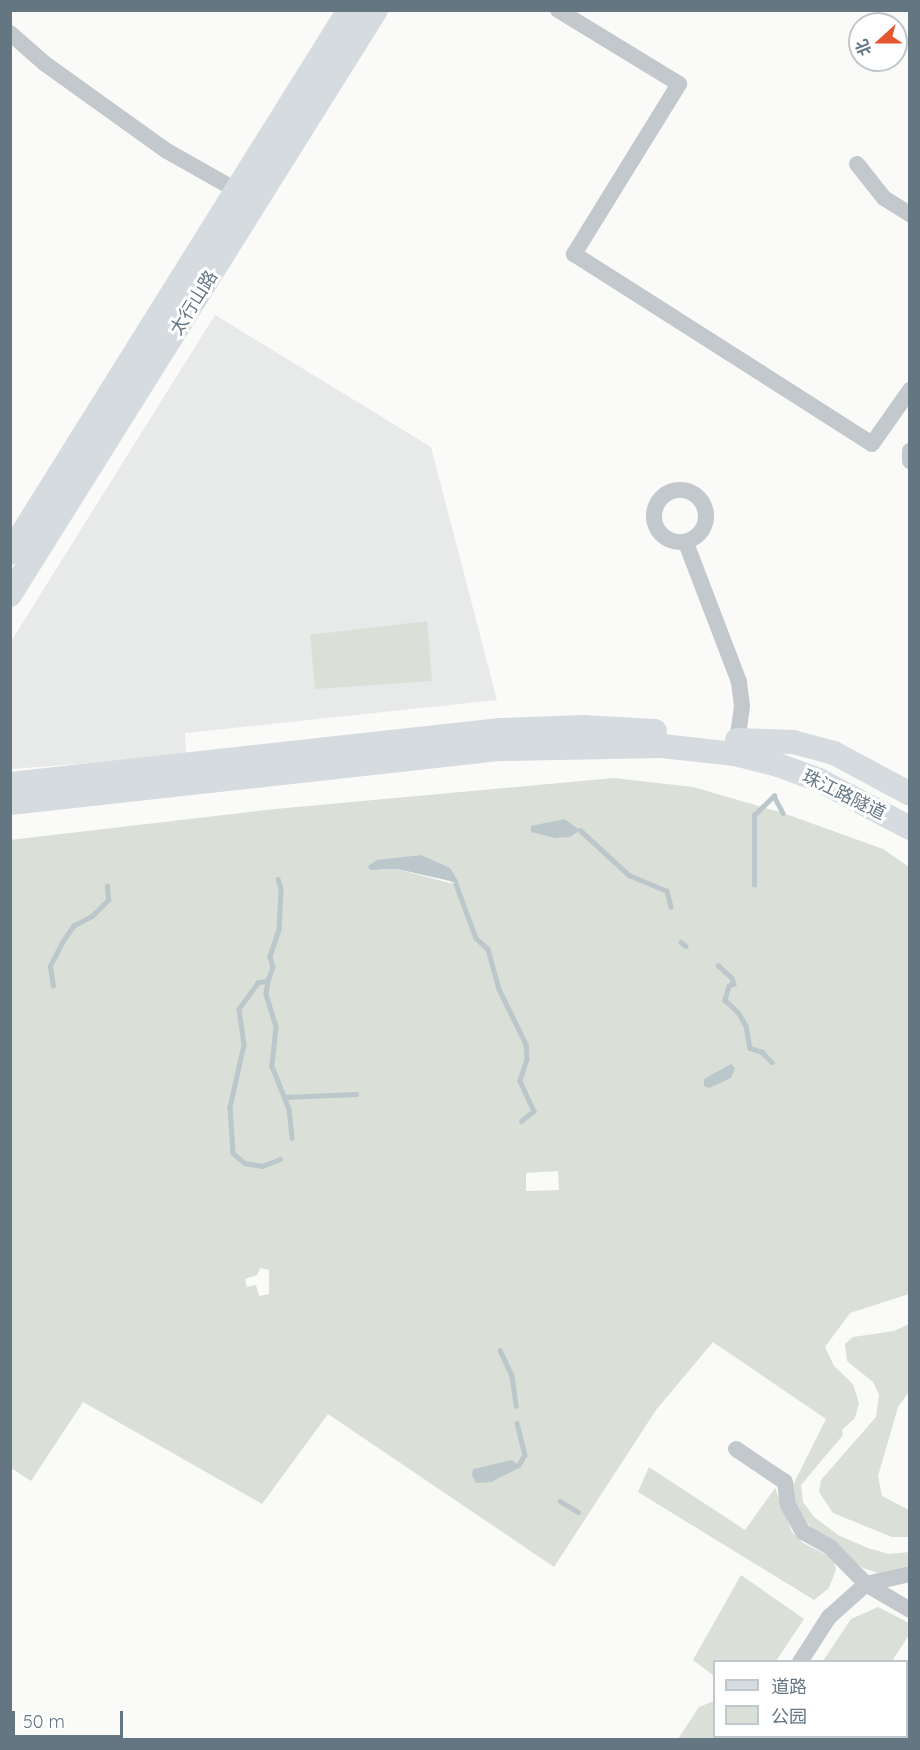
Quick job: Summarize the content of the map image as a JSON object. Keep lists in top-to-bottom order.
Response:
{
  "streets": {
    "main road": ["太行山路", "珠江路隧道"]
  },
  "legend": ["道路", "公园"],
  "scale_bar": "50 m",
  "north": "left"
}
